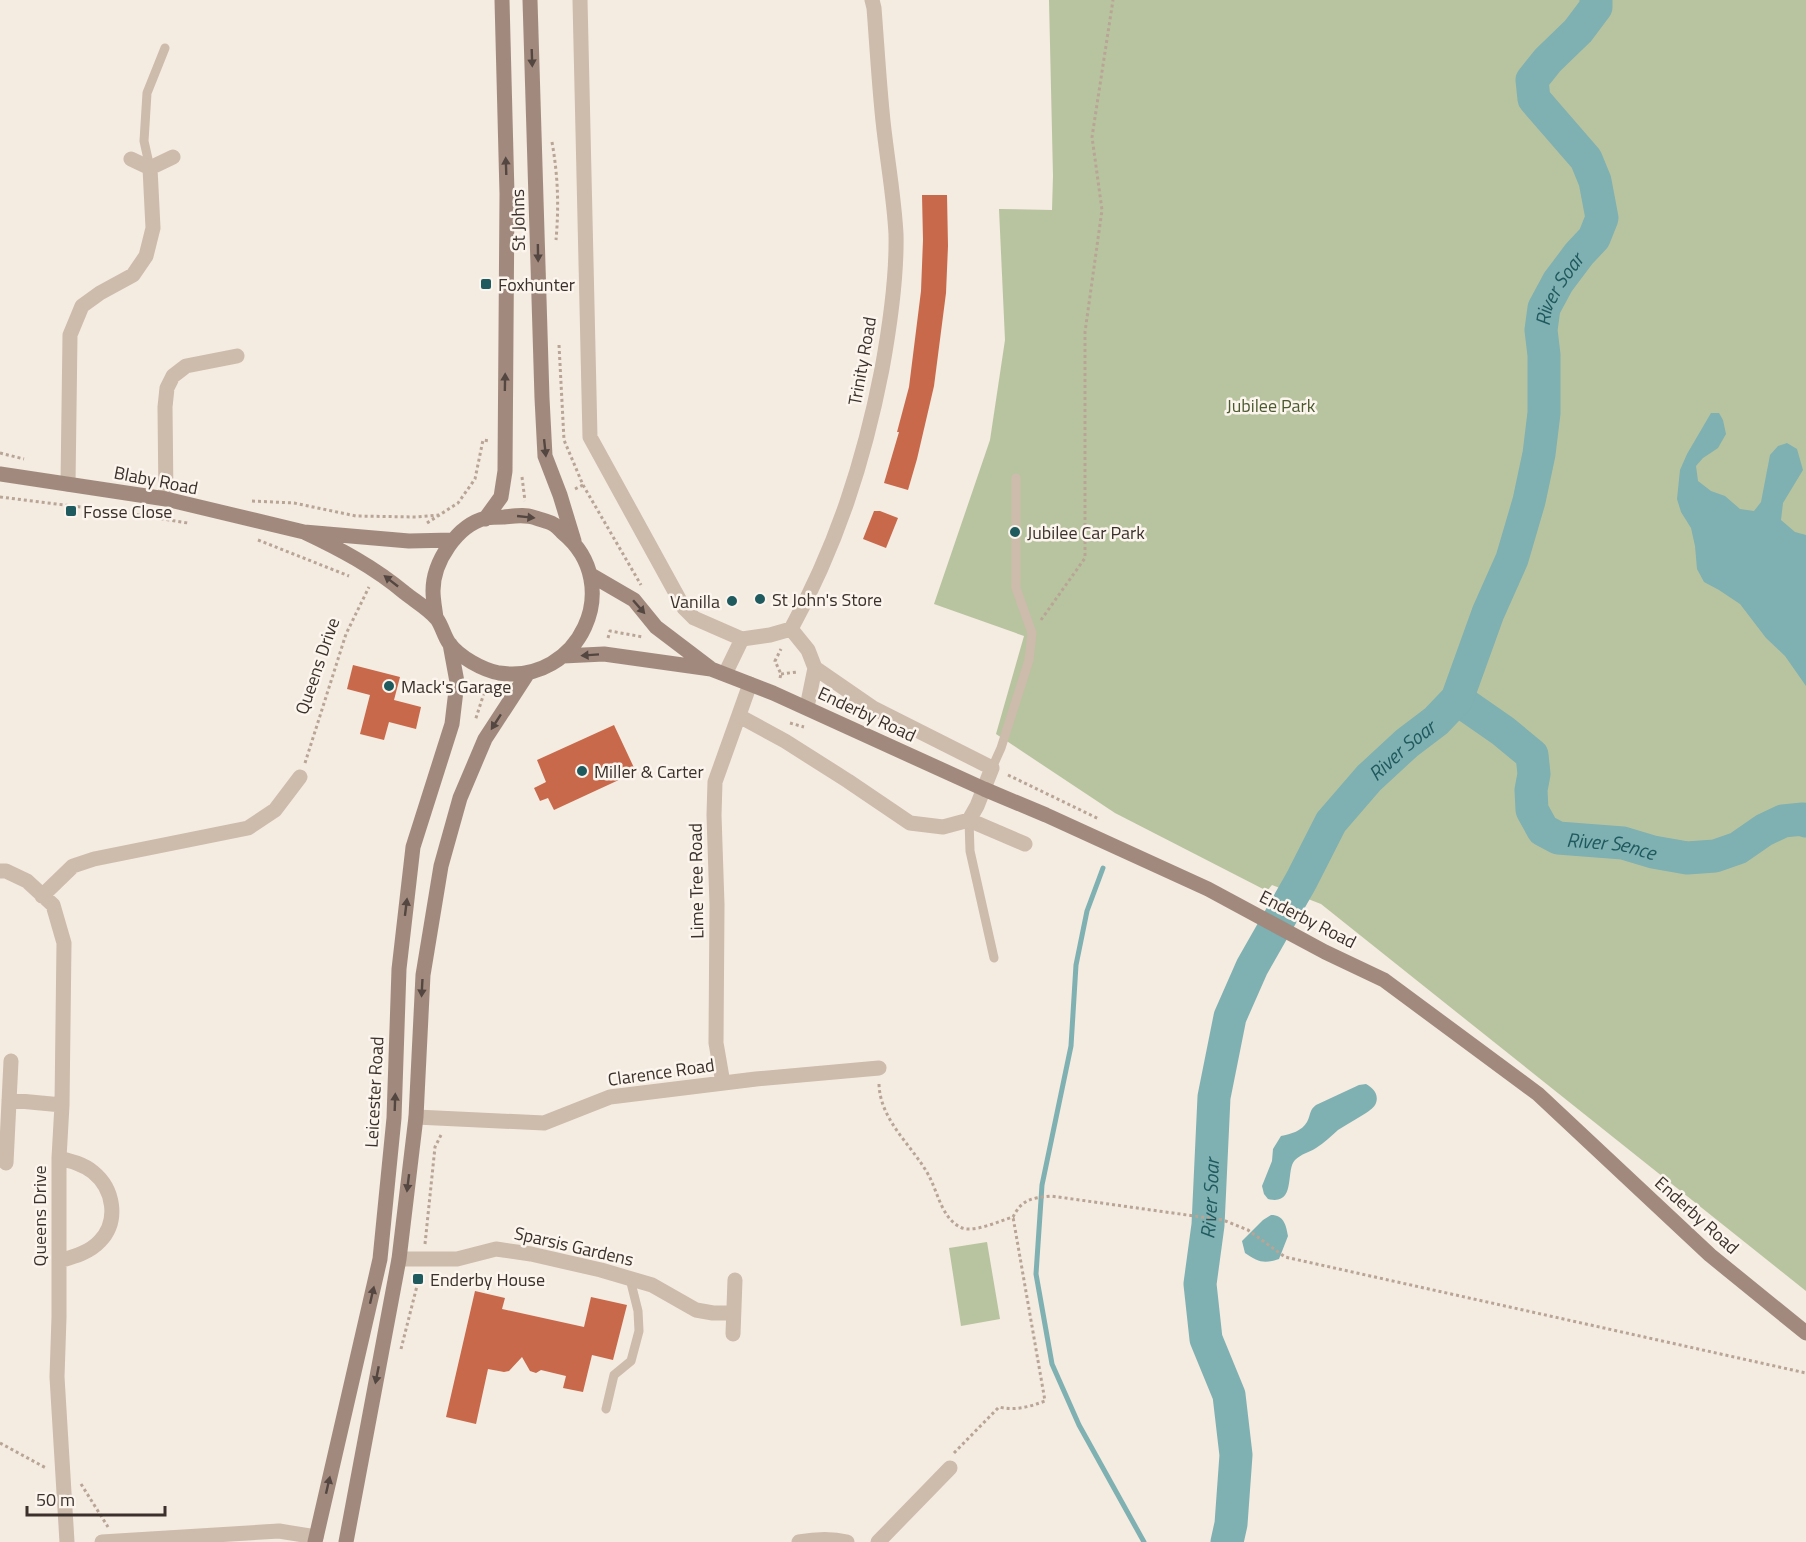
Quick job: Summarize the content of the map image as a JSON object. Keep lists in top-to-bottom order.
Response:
{
  "streets": {
    "main road": [
      "St Johns",
      "Blaby Road",
      "Enderby Road",
      "Leicester Road"
    ],
    "street": [
      "Trinity Road",
      "Queens Drive",
      "Lime Tree Road",
      "Clarence Road",
      "Sparsis Gardens"
    ]
  },
  "crossings": [
    ["St Johns", "Blaby Road"],
    ["St Johns", "Enderby Road"],
    ["St Johns", "Leicester Road"],
    ["Blaby Road", "Enderby Road"],
    ["Blaby Road", "Leicester Road"],
    ["Enderby Road", "Lime Tree Road"],
    ["Enderby Road", "Leicester Road"],
    ["Lime Tree Road", "Clarence Road"]
  ],
  "water": ["River Soar", "River Sence"],
  "parks": ["Jubilee Park"],
  "places": {
    "transit": ["Foxhunter", "Fosse Close", "Enderby House"],
    "other": [
      "Jubilee Car Park",
      "St John's Store",
      "Vanilla",
      "Mack's Garage",
      "Miller & Carter"
    ]
  },
  "scale_bar": "50 m"
}
